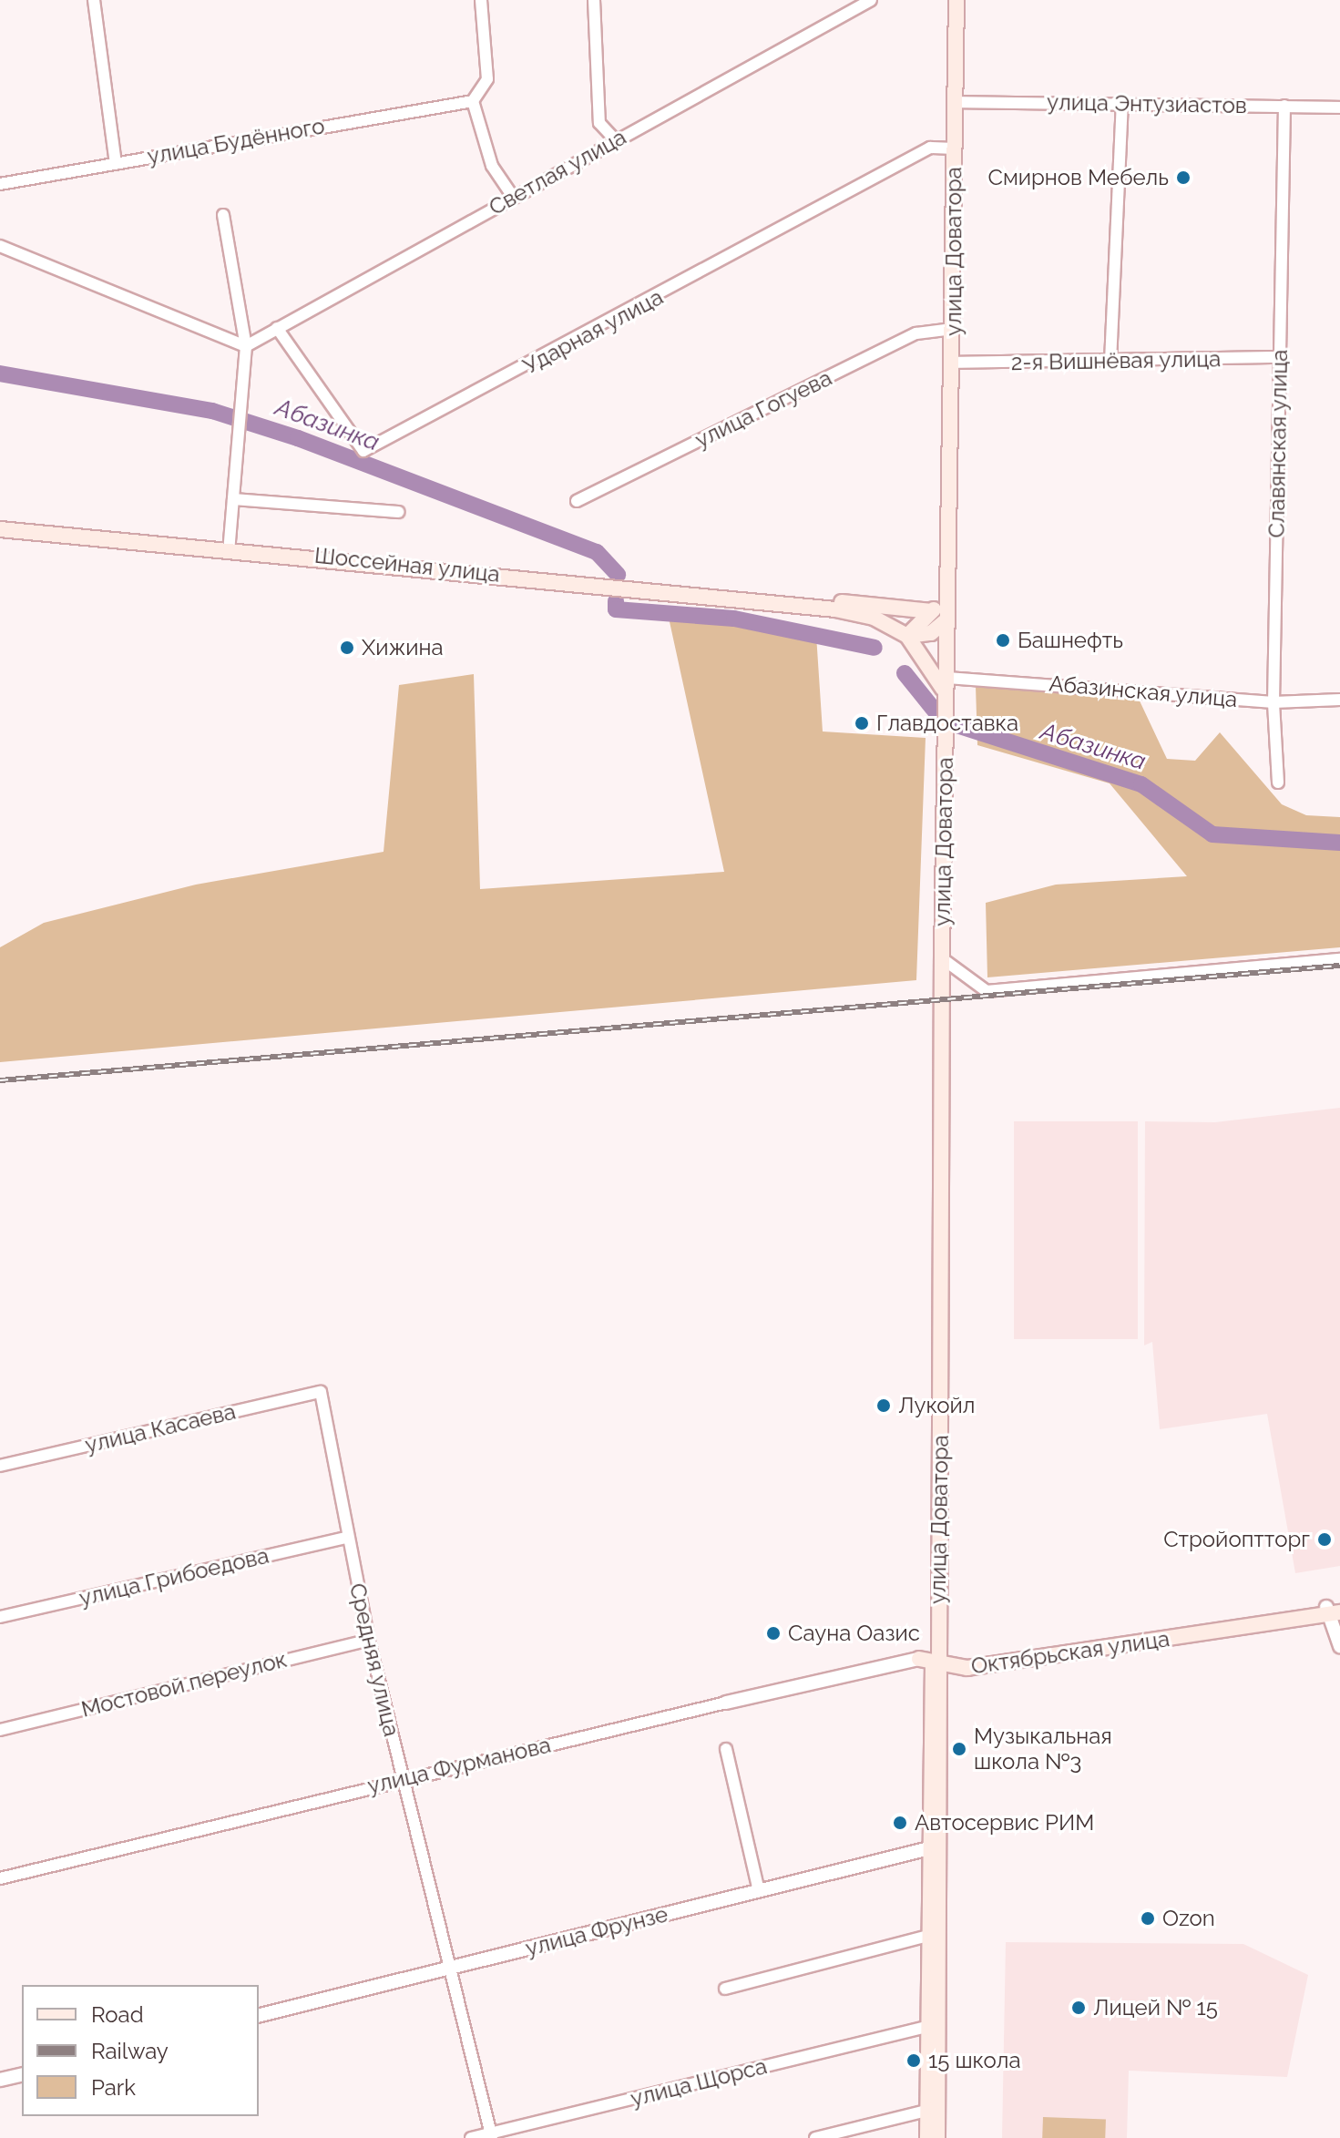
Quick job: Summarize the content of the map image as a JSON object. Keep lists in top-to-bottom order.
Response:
{
  "streets": {
    "main road": ["улица Доватора", "Шоссейная улица", "Октябрьская улица"],
    "street": [
      "улица Энтузиастов",
      "улица Будённого",
      "Светлая улица",
      "Ударная улица",
      "2-я Вишнёвая улица",
      "улица Гогуева",
      "Славянская улица",
      "Абазинская улица",
      "улица Касаева",
      "улица Грибоедова",
      "Средняя улица",
      "Мостовой переулок",
      "улица Фурманова",
      "улица Фрунзе",
      "улица Щорса"
    ]
  },
  "crossings": [
    ["улица Энтузиастов", "улица Доватора"],
    ["улица Энтузиастов", "Славянская улица"],
    ["Светлая улица", "Ударная улица"],
    ["улица Доватора", "Ударная улица"],
    ["улица Доватора", "2-я Вишнёвая улица"],
    ["улица Доватора", "улица Гогуева"],
    ["улица Доватора", "Абазинская улица"],
    ["улица Доватора", "Октябрьская улица"],
    ["улица Доватора", "улица Фурманова"],
    ["улица Доватора", "улица Фрунзе"],
    ["улица Доватора", "улица Щорса"],
    ["2-я Вишнёвая улица", "Славянская улица"],
    ["Славянская улица", "Абазинская улица"],
    ["улица Касаева", "Средняя улица"],
    ["улица Грибоедова", "Средняя улица"],
    ["Октябрьская улица", "улица Фурманова"],
    ["Средняя улица", "Мостовой переулок"],
    ["Средняя улица", "улица Фурманова"],
    ["Средняя улица", "улица Фрунзе"],
    ["Средняя улица", "улица Щорса"]
  ],
  "water": ["Абазинка"],
  "places": [
    "Смирнов Мебель",
    "Башнефть",
    "Хижина",
    "Главдоставка",
    "Лукойл",
    "Стройоптторг",
    "Сауна Оазис",
    "Музыкальная школа №3",
    "Автосервис РИМ",
    "Ozon",
    "Лицей № 15",
    "15 школа"
  ],
  "legend": ["Road", "Railway", "Park"]
}
